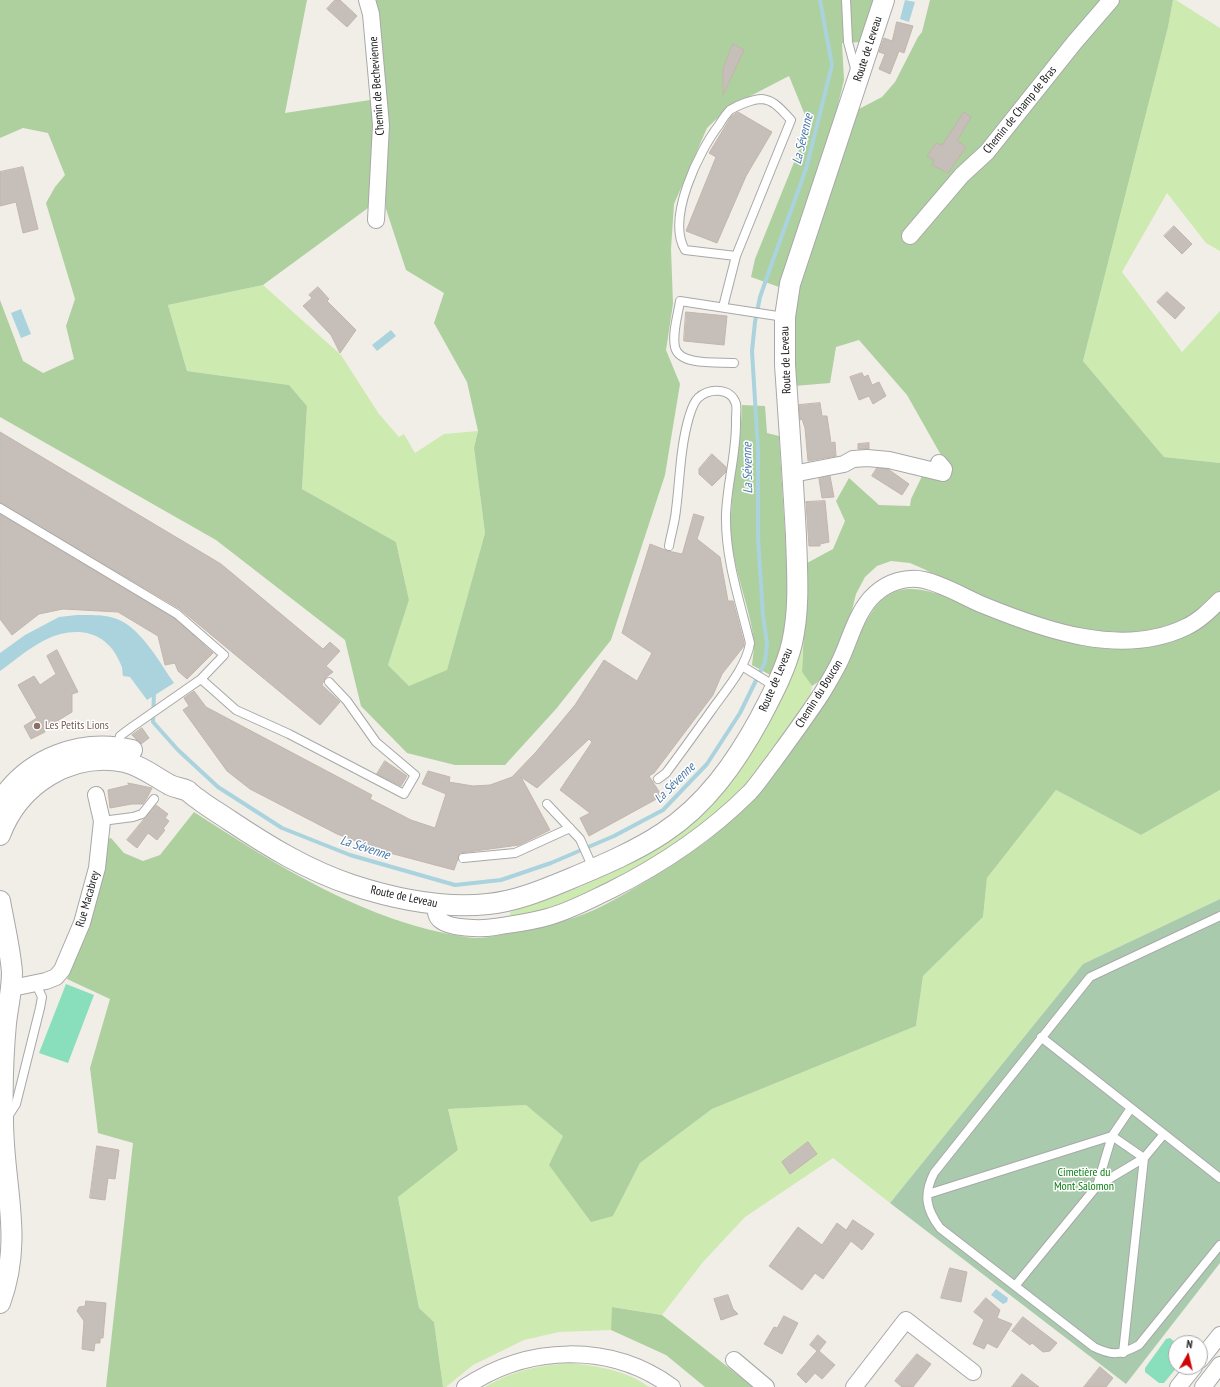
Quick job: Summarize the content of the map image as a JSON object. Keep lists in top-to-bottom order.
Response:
{
  "streets": {
    "street": [
      "Route de Leveau",
      "Chemin de Bechevienne",
      "Chemin de Champ de Bras",
      "Chemin du Boucon",
      "Rue Macabrey"
    ]
  },
  "crossings": [
    ["Route de Leveau", "Chemin du Boucon"]
  ],
  "water": ["La Sévenne"],
  "parks": ["Cimetière du Mont Salomon"],
  "places": ["Les Petits Lions"],
  "north": "top"
}
